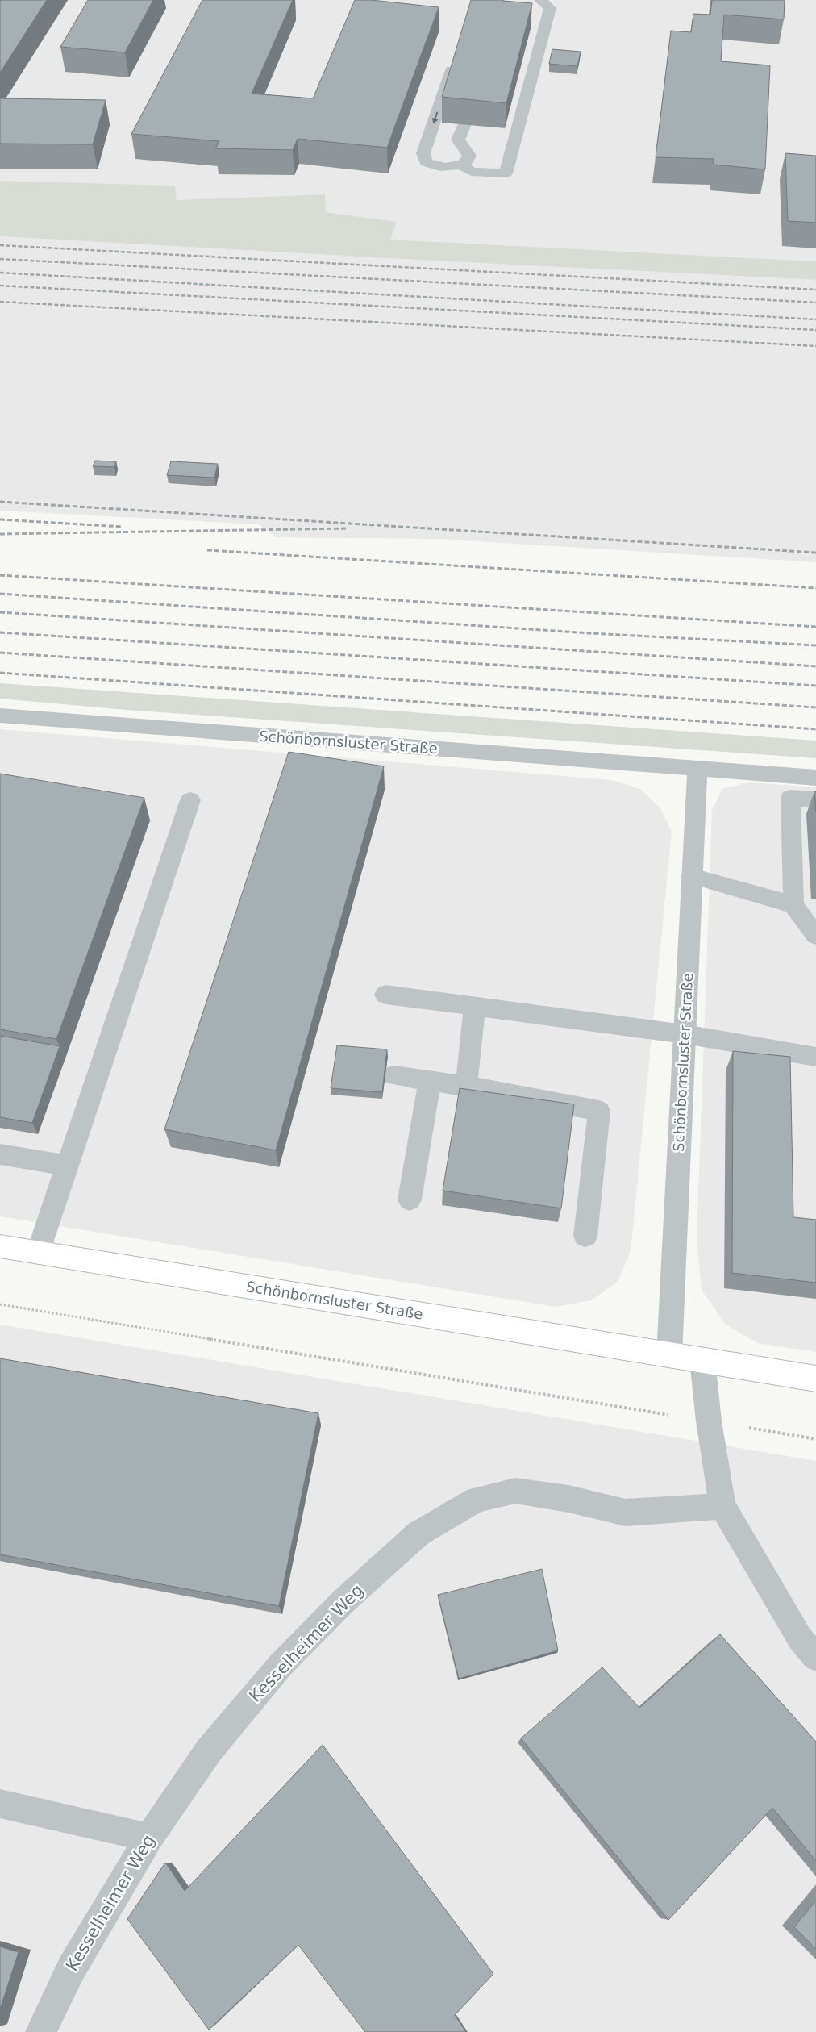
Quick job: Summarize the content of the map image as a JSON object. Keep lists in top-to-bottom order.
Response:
{
  "streets": {
    "street": ["Schönbornsluster Straße", "Kesselheimer Weg"]
  }
}
